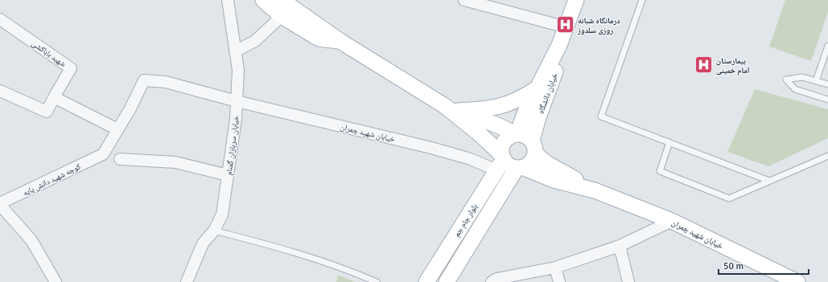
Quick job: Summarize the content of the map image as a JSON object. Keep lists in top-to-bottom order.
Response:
{
  "streets": {
    "street": [
      "شهید باباکشی",
      "خیابان دانشگاه",
      "خیابان شهید چمران",
      "خیابان سربازان گمنام",
      "کوچه شهید دانش پایه",
      "بلوار جام جم"
    ]
  },
  "crossings": [
    ["خیابان دانشگاه", "خیابان شهید چمران"],
    ["خیابان دانشگاه", "بلوار جام جم"],
    ["خیابان شهید چمران", "خیابان سربازان گمنام"],
    ["خیابان شهید چمران", "کوچه شهید دانش پایه"],
    ["خیابان شهید چمران", "بلوار جام جم"]
  ],
  "places": {
    "hospital": ["درمانگاه شبانه روزی سلدوز", "بیمارستان امام خمینی"]
  },
  "scale_bar": "50 m"
}
